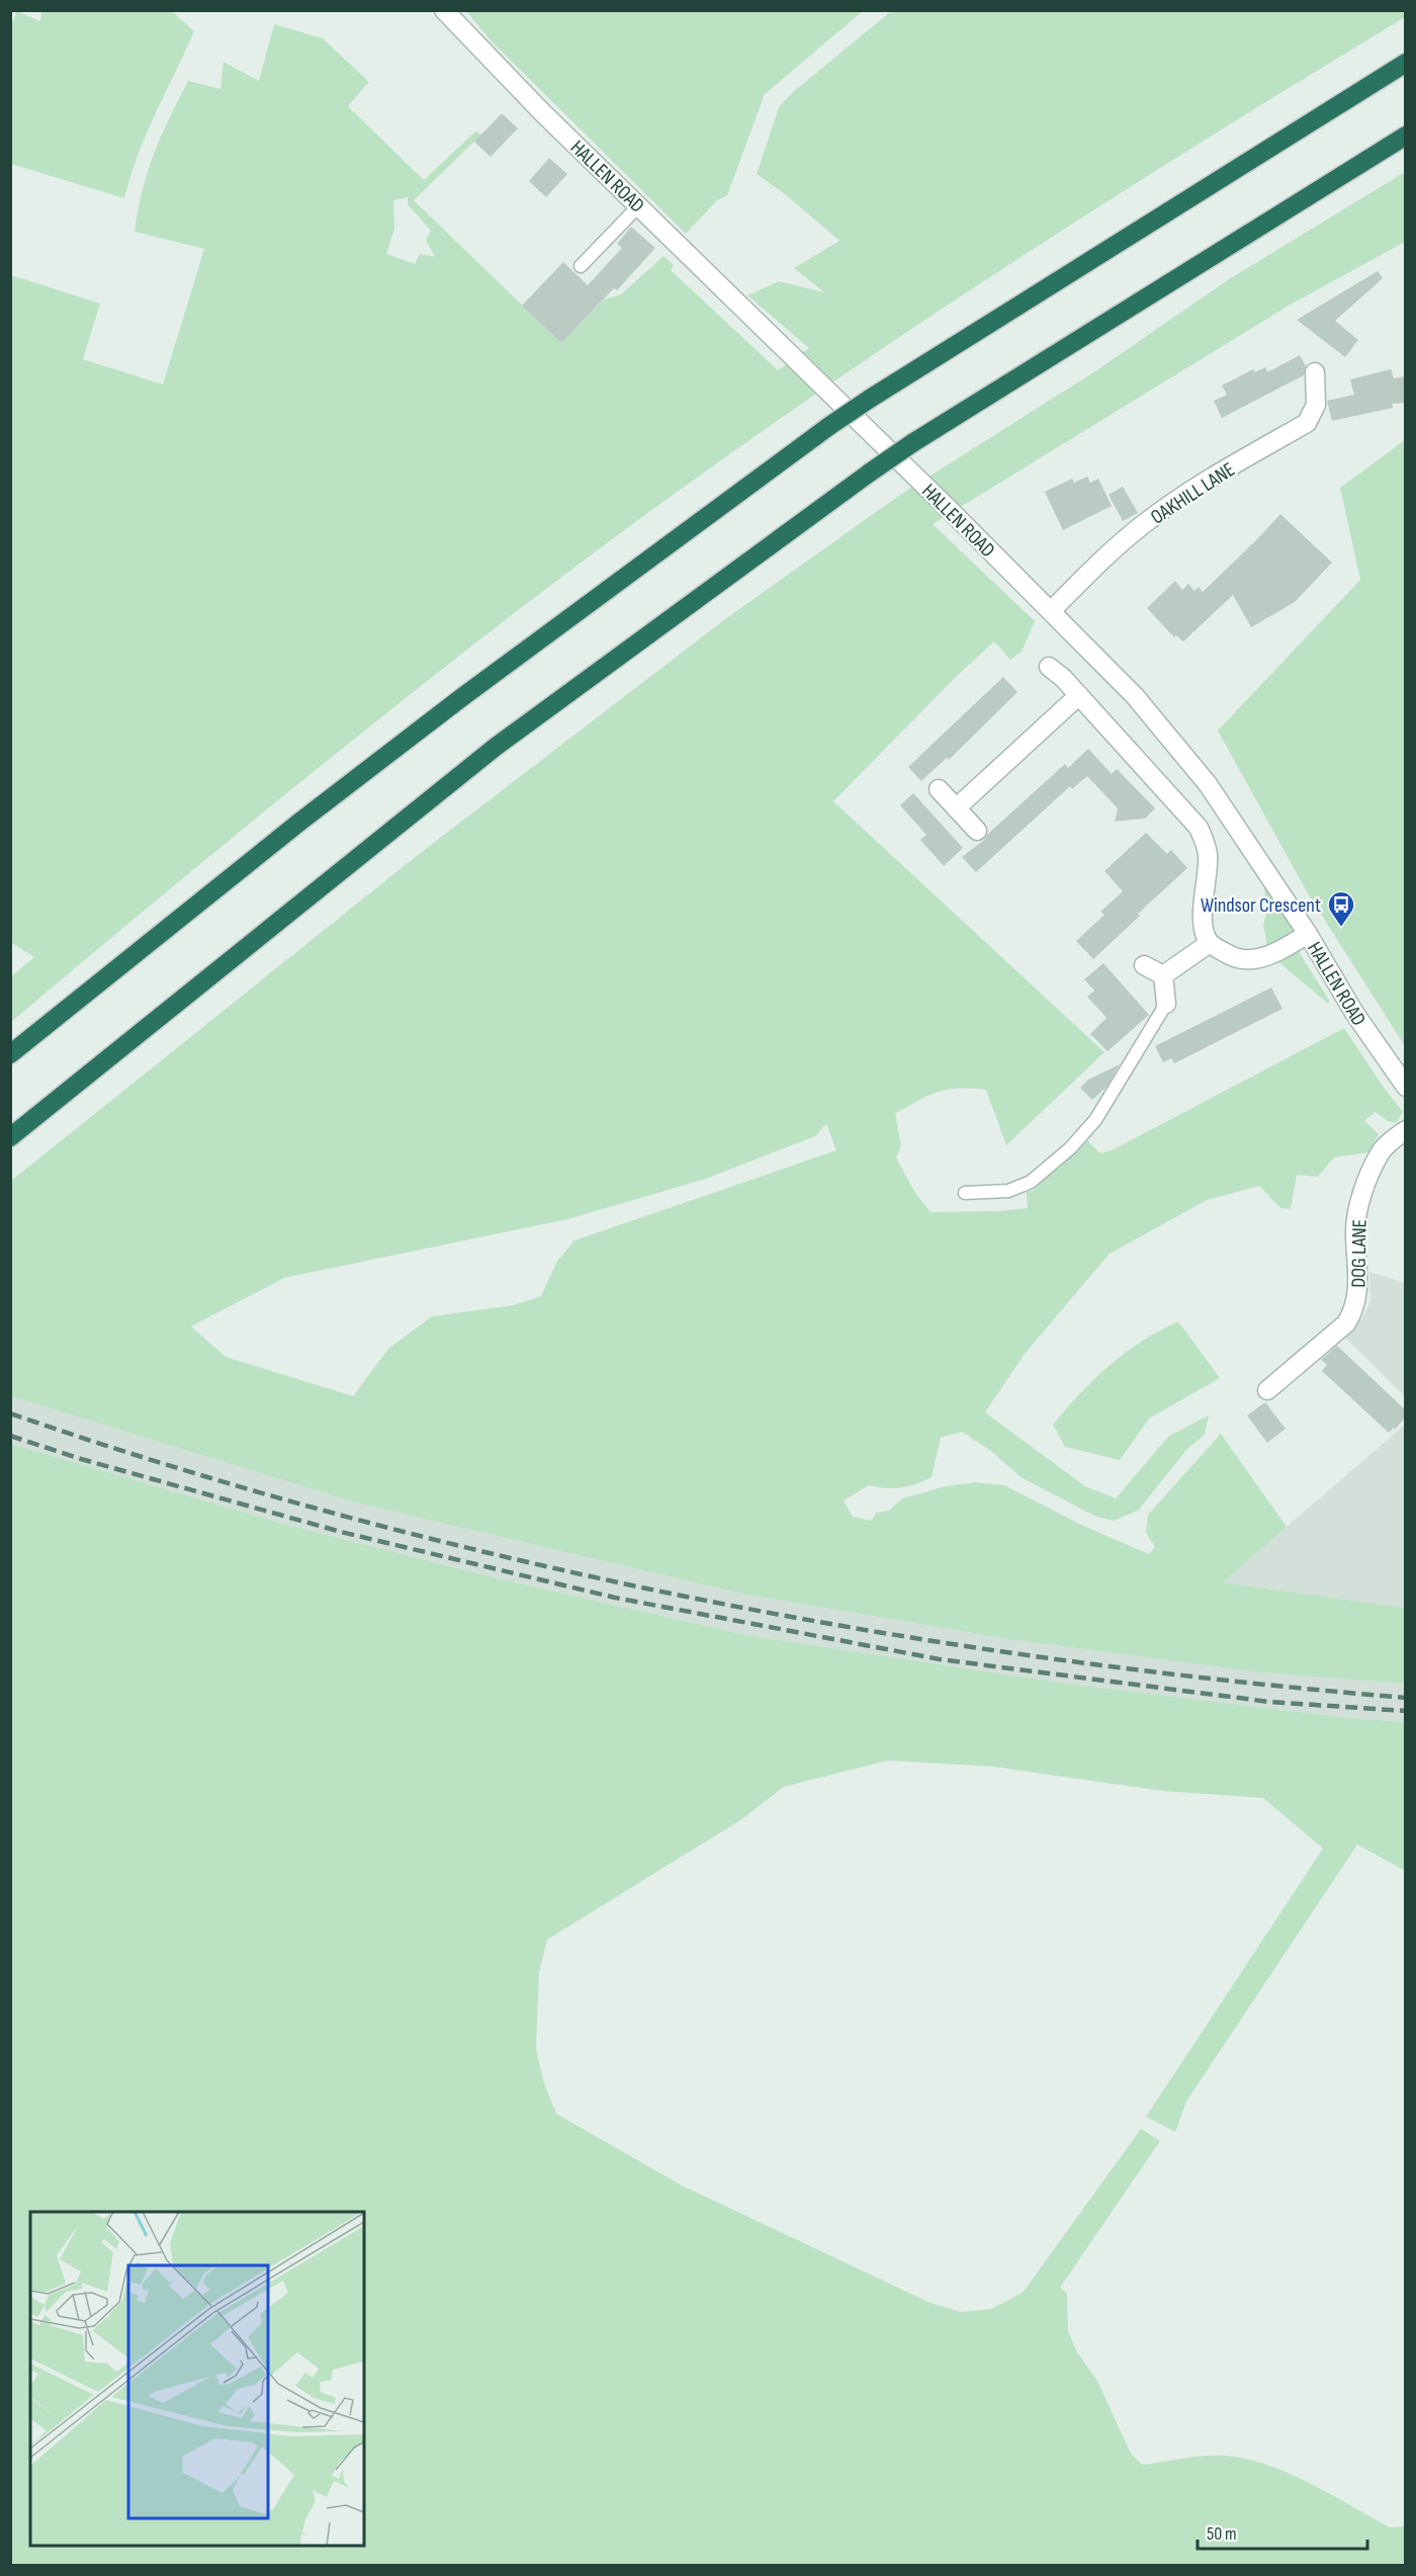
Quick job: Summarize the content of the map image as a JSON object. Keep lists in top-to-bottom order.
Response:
{
  "streets": {
    "street": ["HALLEN ROAD", "OAKHILL LANE", "DOG LANE"]
  },
  "crossings": [
    ["HALLEN ROAD", "OAKHILL LANE"]
  ],
  "places": {
    "bus stop": ["Windsor Crescent"]
  },
  "scale_bar": "50 m"
}
